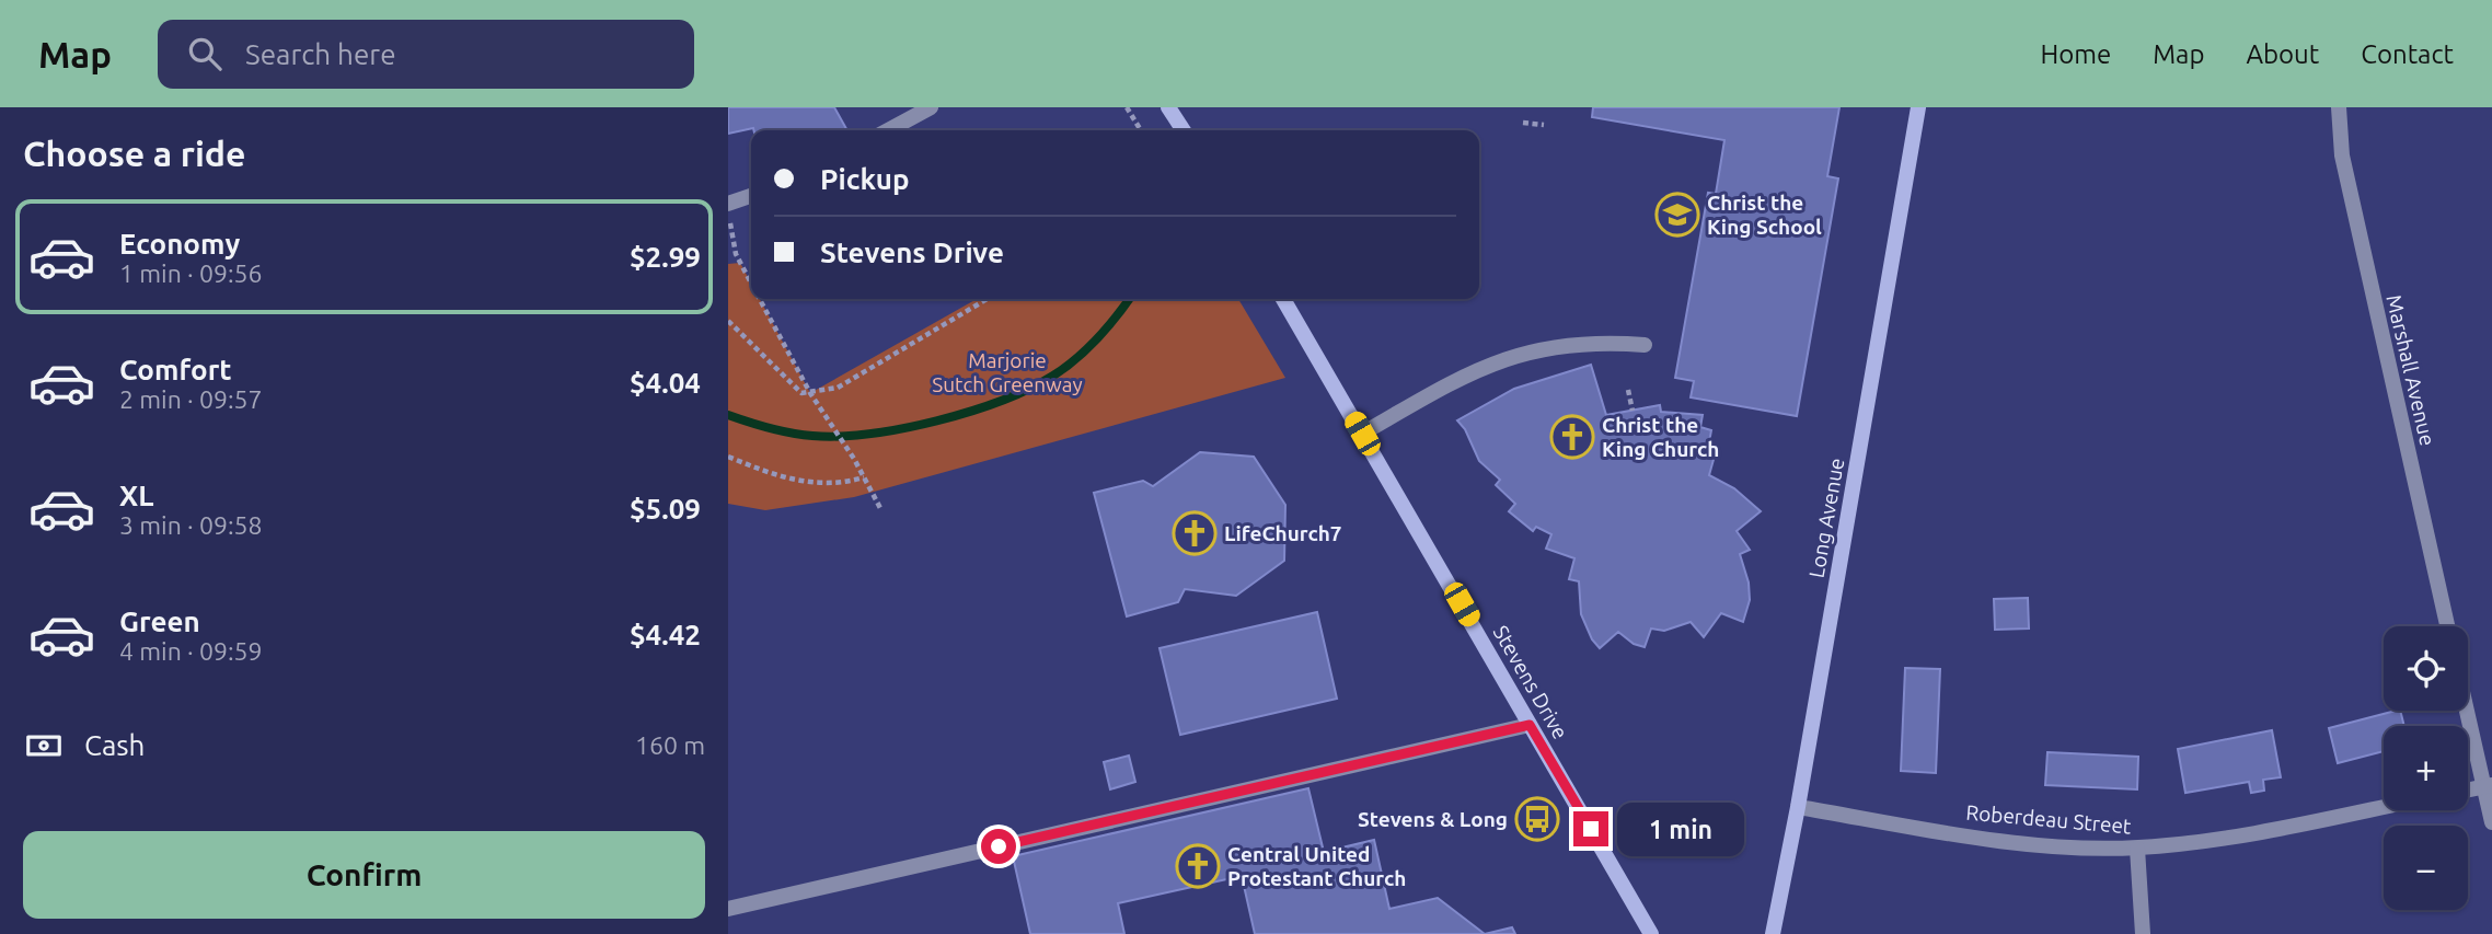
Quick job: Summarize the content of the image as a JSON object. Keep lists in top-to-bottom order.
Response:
{
  "streets": {
    "street": [
      "Marshall Avenue",
      "Long Avenue",
      "Stevens Drive",
      "Roberdeau Street"
    ]
  },
  "crossings": [
    ["Long Avenue", "Roberdeau Street"]
  ],
  "parks": ["Marjorie Sutch Greenway"],
  "places": {
    "school or university": ["Christ the King School"],
    "church": ["Christ the King Church", "LifeChurch7", "Central United Protestant Church"],
    "bus stop": ["Stevens & Long"]
  },
  "page": {
    "header": "Map",
    "search": "Search here",
    "nav": [
      "Home",
      "Map",
      "About",
      "Contact"
    ],
    "heading": "Choose a ride",
    "banner": ["Pickup", "Stevens Drive"],
    "list": [
      {
        "name": "Economy",
        "note": "1 min · 09:56",
        "value": "$2.99"
      },
      {
        "name": "Comfort",
        "note": "2 min · 09:57",
        "value": "$4.04"
      },
      {
        "name": "XL",
        "note": "3 min · 09:58",
        "value": "$5.09"
      },
      {
        "name": "Green",
        "note": "4 min · 09:59",
        "value": "$4.42"
      }
    ],
    "map_buttons": ["+", "−"],
    "pay": ["Cash", "160 m"],
    "bubble": "1 min",
    "buttons": "Confirm"
  }
}
